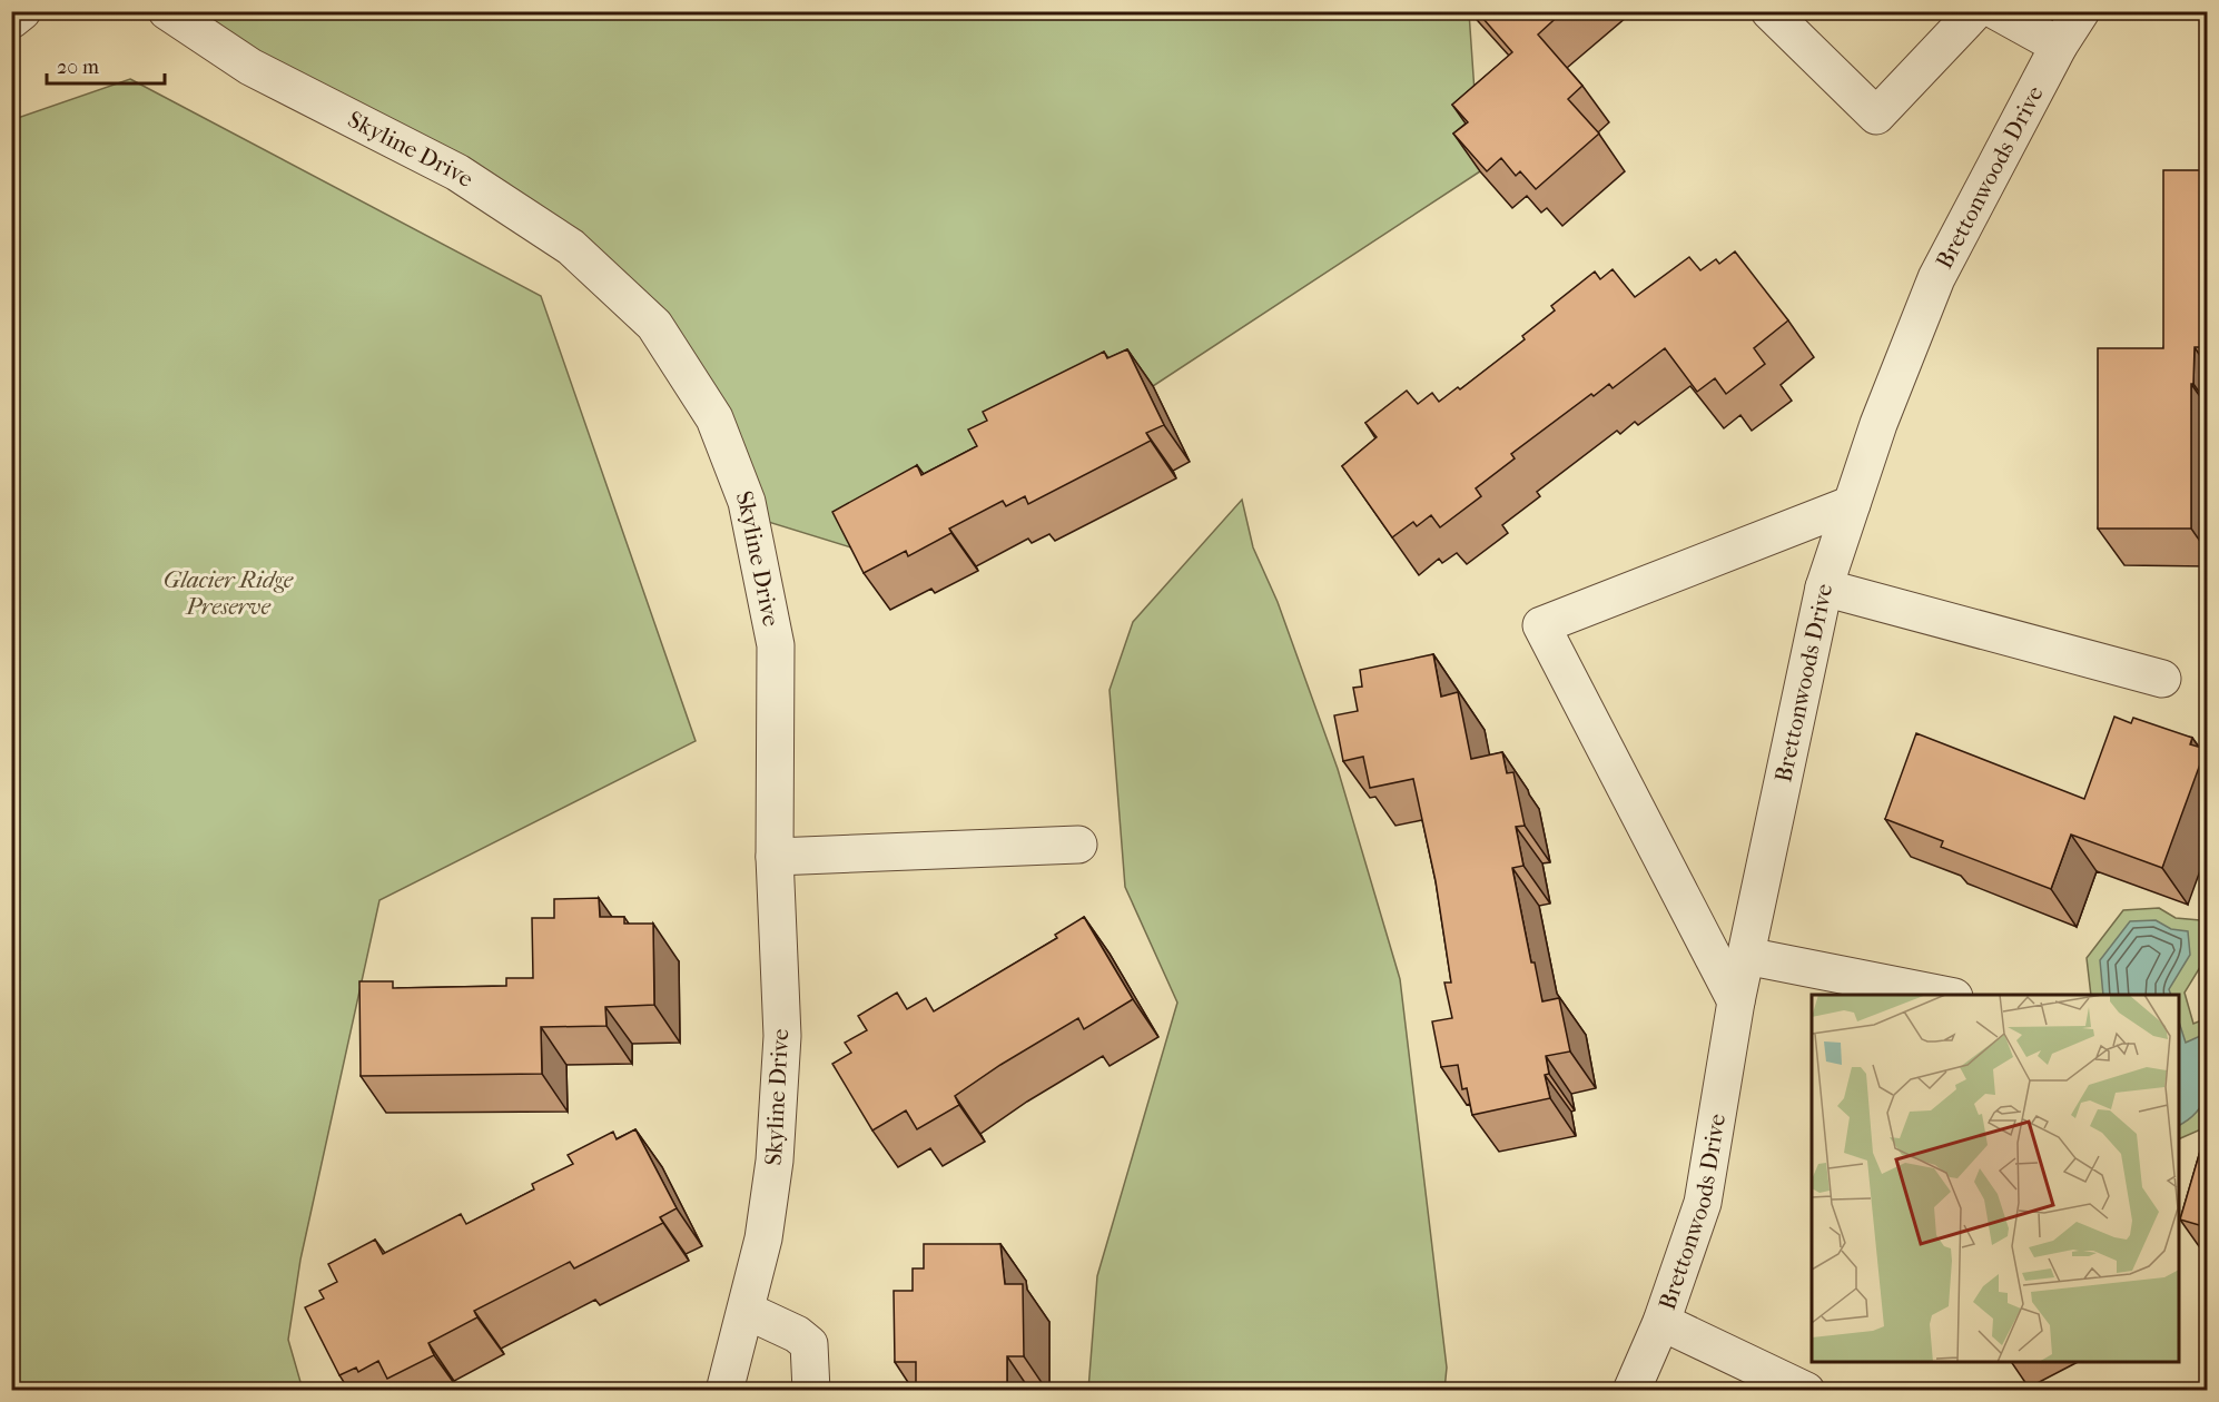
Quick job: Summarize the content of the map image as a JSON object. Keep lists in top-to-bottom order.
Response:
{
  "streets": {
    "street": ["Skyline Drive", "Brettonwoods Drive"]
  },
  "parks": ["Glacier Ridge Preserve"],
  "scale_bar": "20 m"
}
